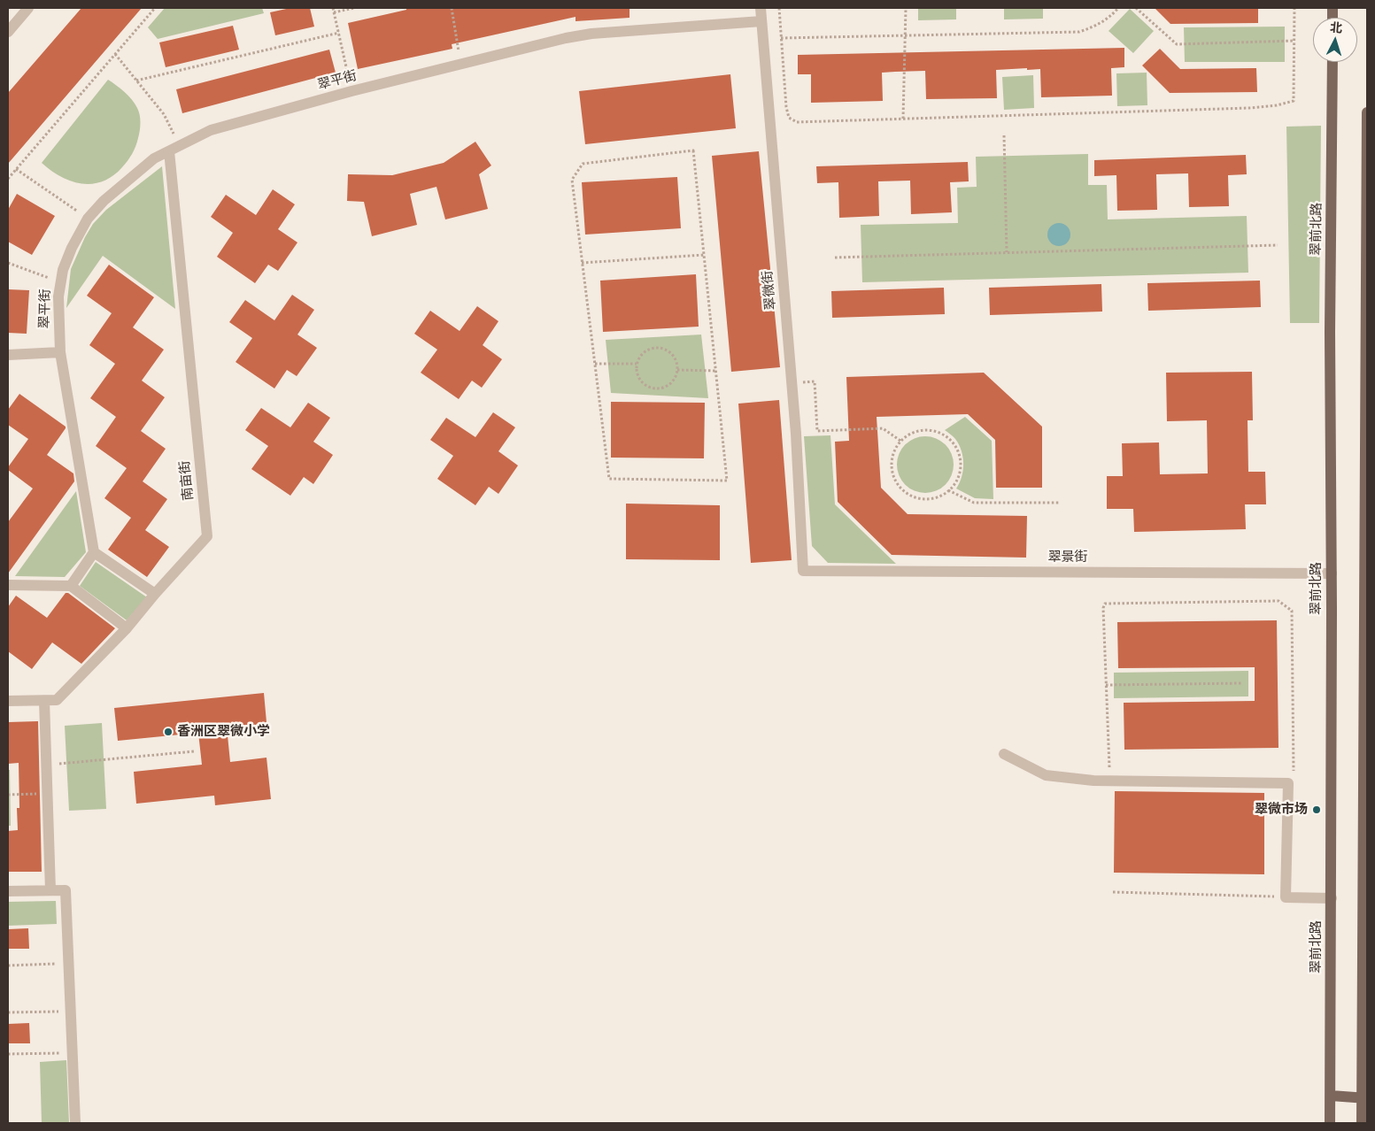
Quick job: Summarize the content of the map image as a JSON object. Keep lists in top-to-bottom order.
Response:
{
  "streets": {
    "main road": ["翠前北路"],
    "street": [
      "翠平街",
      "翠微街",
      "南亩街",
      "翠景街"
    ]
  },
  "crossings": [
    ["翠平街", "翠微街"],
    ["翠平街", "南亩街"],
    ["翠前北路", "翠景街"],
    ["翠微街", "翠景街"]
  ],
  "places": ["香洲区翠微小学", "翠微市场"],
  "north": "top"
}
